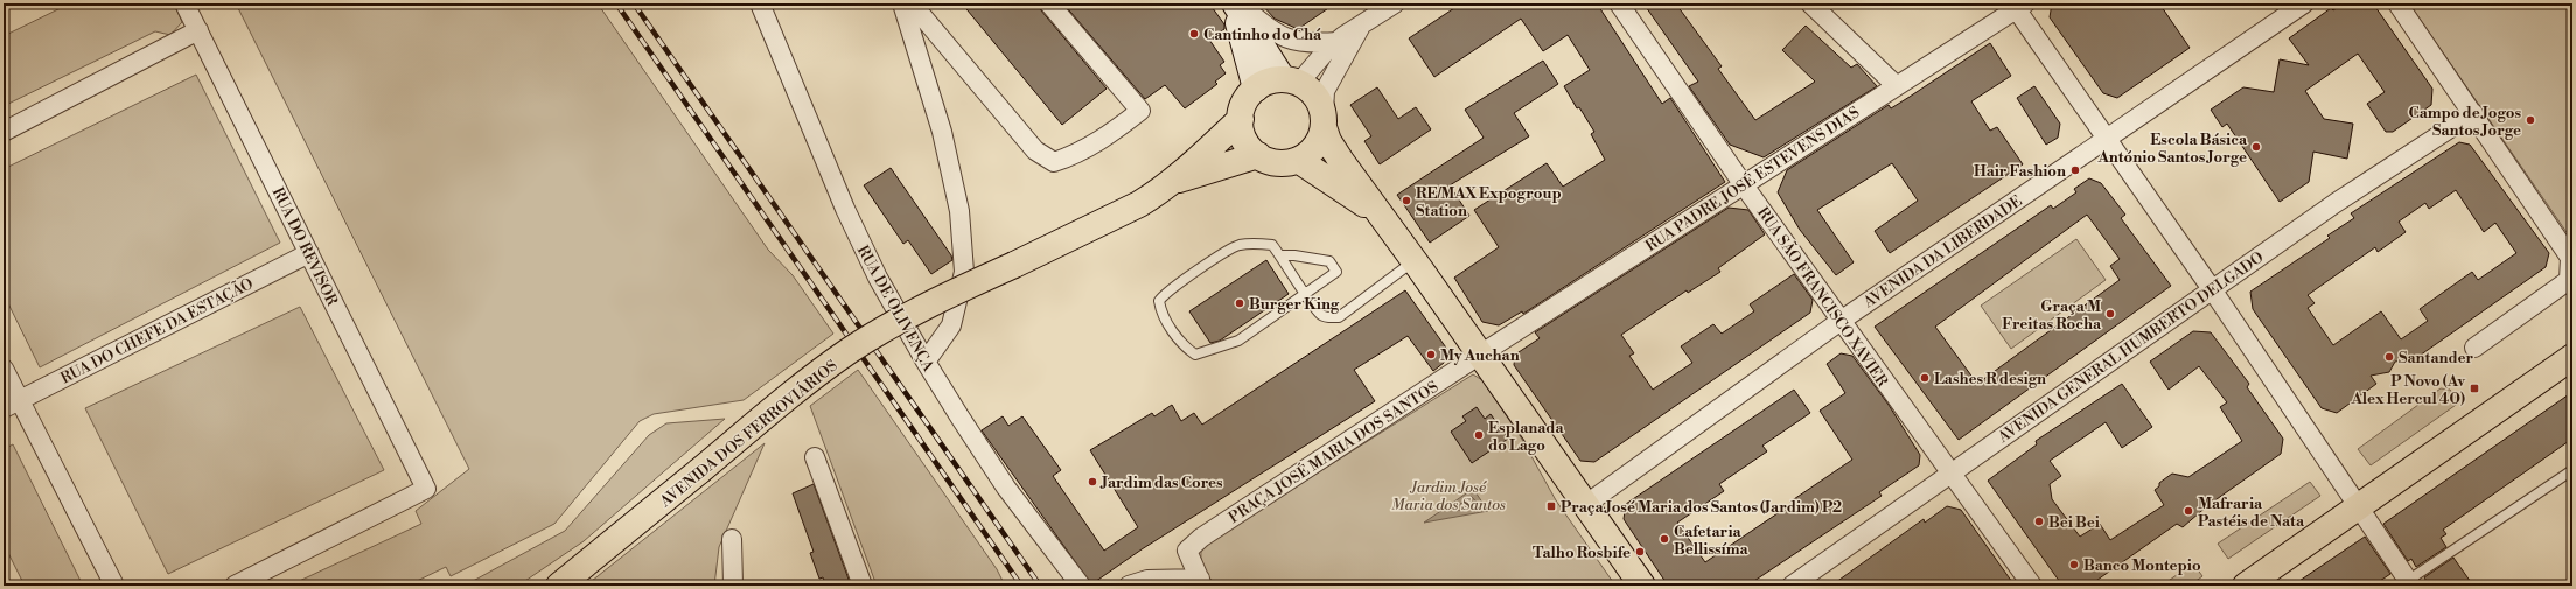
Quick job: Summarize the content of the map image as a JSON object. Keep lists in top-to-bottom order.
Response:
{
  "streets": {
    "main road": ["AVENIDA DOS FERROVIÁRIOS"],
    "street": [
      "RUA PADRE JOSÉ ESTEVENS DIAS",
      "RUA DO REVISOR",
      "AVENIDA DA LIBERDADE",
      "RUA SÃO FRANCISCO XAVIER",
      "RUA DE OLIVENÇA",
      "RUA DO CHEFE DA ESTAÇÃO",
      "AVENIDA GENERAL HUMBERTO DELGADO",
      "PRAÇA JOSÉ MARIA DOS SANTOS"
    ]
  },
  "crossings": [
    ["RUA PADRE JOSÉ ESTEVENS DIAS", "RUA SÃO FRANCISCO XAVIER"],
    ["RUA PADRE JOSÉ ESTEVENS DIAS", "PRAÇA JOSÉ MARIA DOS SANTOS"],
    ["RUA DO REVISOR", "RUA DO CHEFE DA ESTAÇÃO"],
    ["AVENIDA DA LIBERDADE", "RUA SÃO FRANCISCO XAVIER"],
    ["RUA SÃO FRANCISCO XAVIER", "AVENIDA GENERAL HUMBERTO DELGADO"]
  ],
  "parks": ["Jardim José Maria dos Santos"],
  "places": {
    "other": [
      "Cantinho do Chá",
      "Campo de Jogos Santos Jorge",
      "Escola Básica António Santos Jorge",
      "Hair Fashion",
      "RE/MAX Expogroup Station",
      "Burger King",
      "Graça M Freitas Rocha",
      "My Auchan",
      "Santander",
      "Lashes R design",
      "Esplanada do Lago",
      "Jardim das Cores",
      "Mafraria Pastéis de Nata",
      "Bei Bei",
      "Cafetaria Bellissíma",
      "Talho Rosbife",
      "Banco Montepio"
    ],
    "transit": ["P Novo (Av Alex Hercul 40)", "Praça José Maria dos Santos (Jardim) P2"]
  }
}
